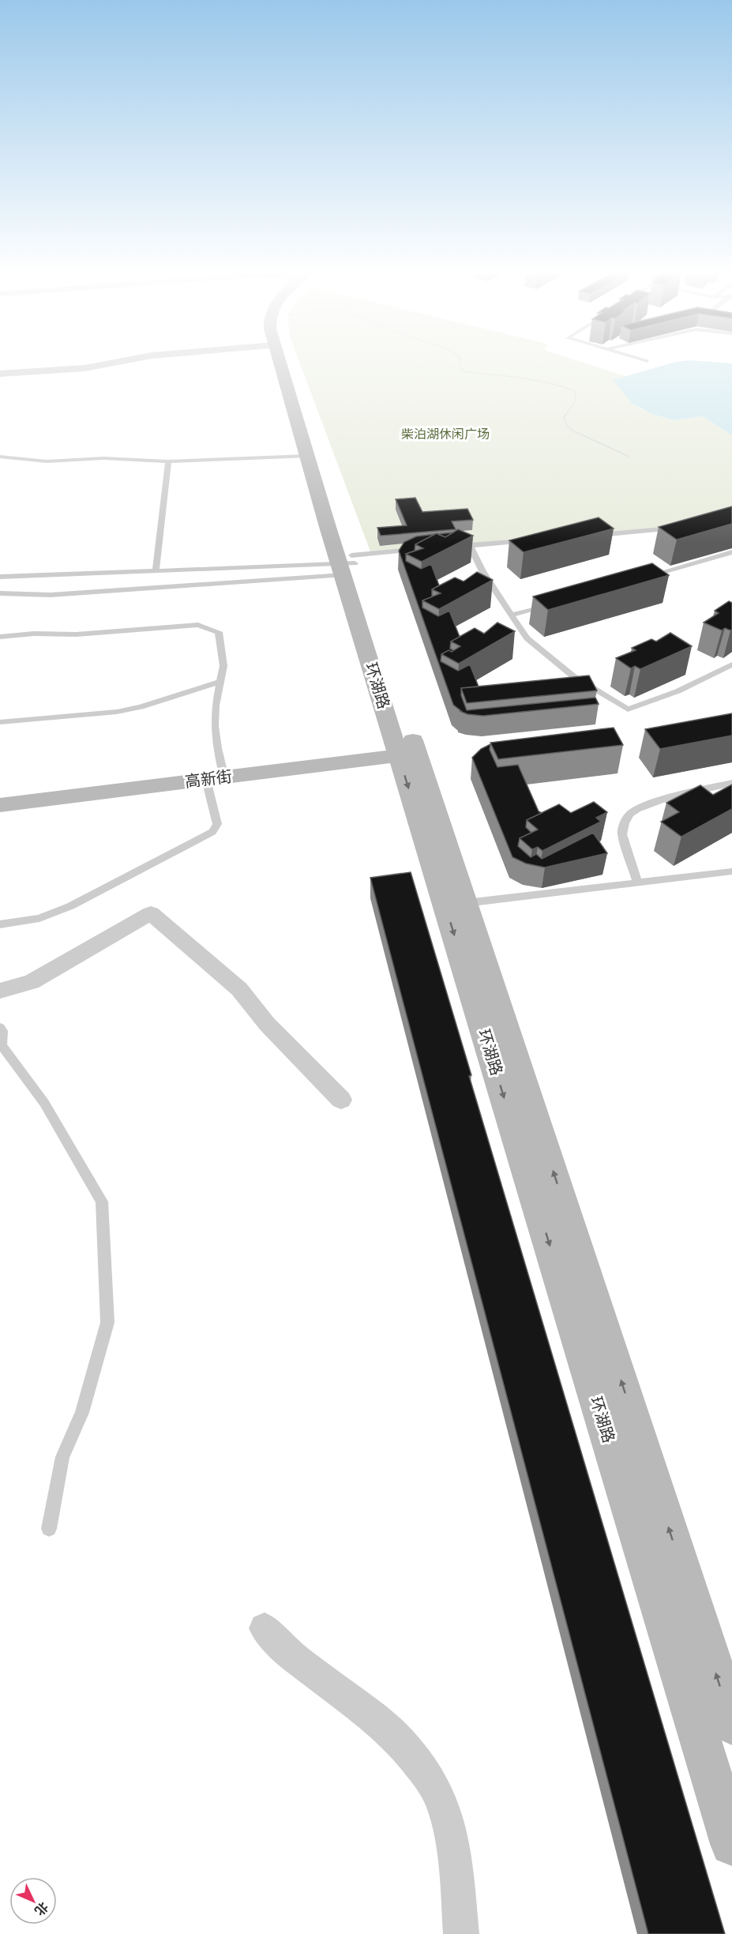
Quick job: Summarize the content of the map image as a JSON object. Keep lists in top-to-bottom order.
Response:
{
  "streets": {
    "street": ["环湖路", "高新街"]
  },
  "crossings": [
    ["环湖路", "高新街"]
  ],
  "parks": ["柴泊湖休闲广场"],
  "north": "bottom right"
}
